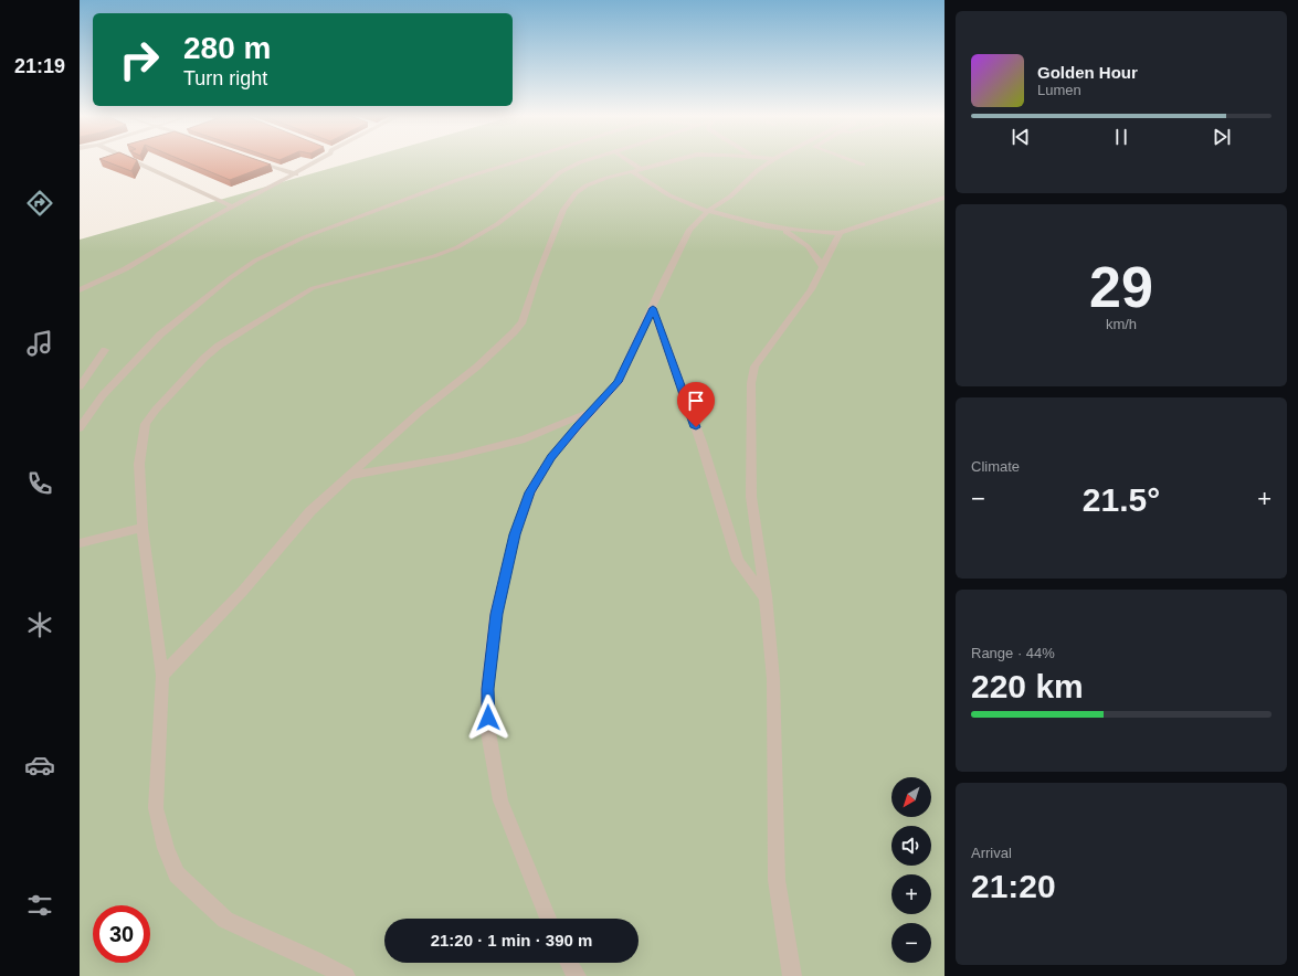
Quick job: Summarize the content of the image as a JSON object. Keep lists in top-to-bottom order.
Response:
{
  "north": "bottom left",
  "page": {
    "tabs": "21:19",
    "turn": ["280 m", "Turn right"],
    "song": ["Golden Hour", "Lumen"],
    "tile": [
      ["29", "km/h"],
      "Climate",
      ["Range · 44%", "220 km"],
      ["Arrival", "21:20"]
    ],
    "heat": ["−", "21.5°", "+"],
    "map_buttons": ["+", "−"],
    "limit": "30",
    "trip": "21:20 · 1 min · 390 m"
  }
}
